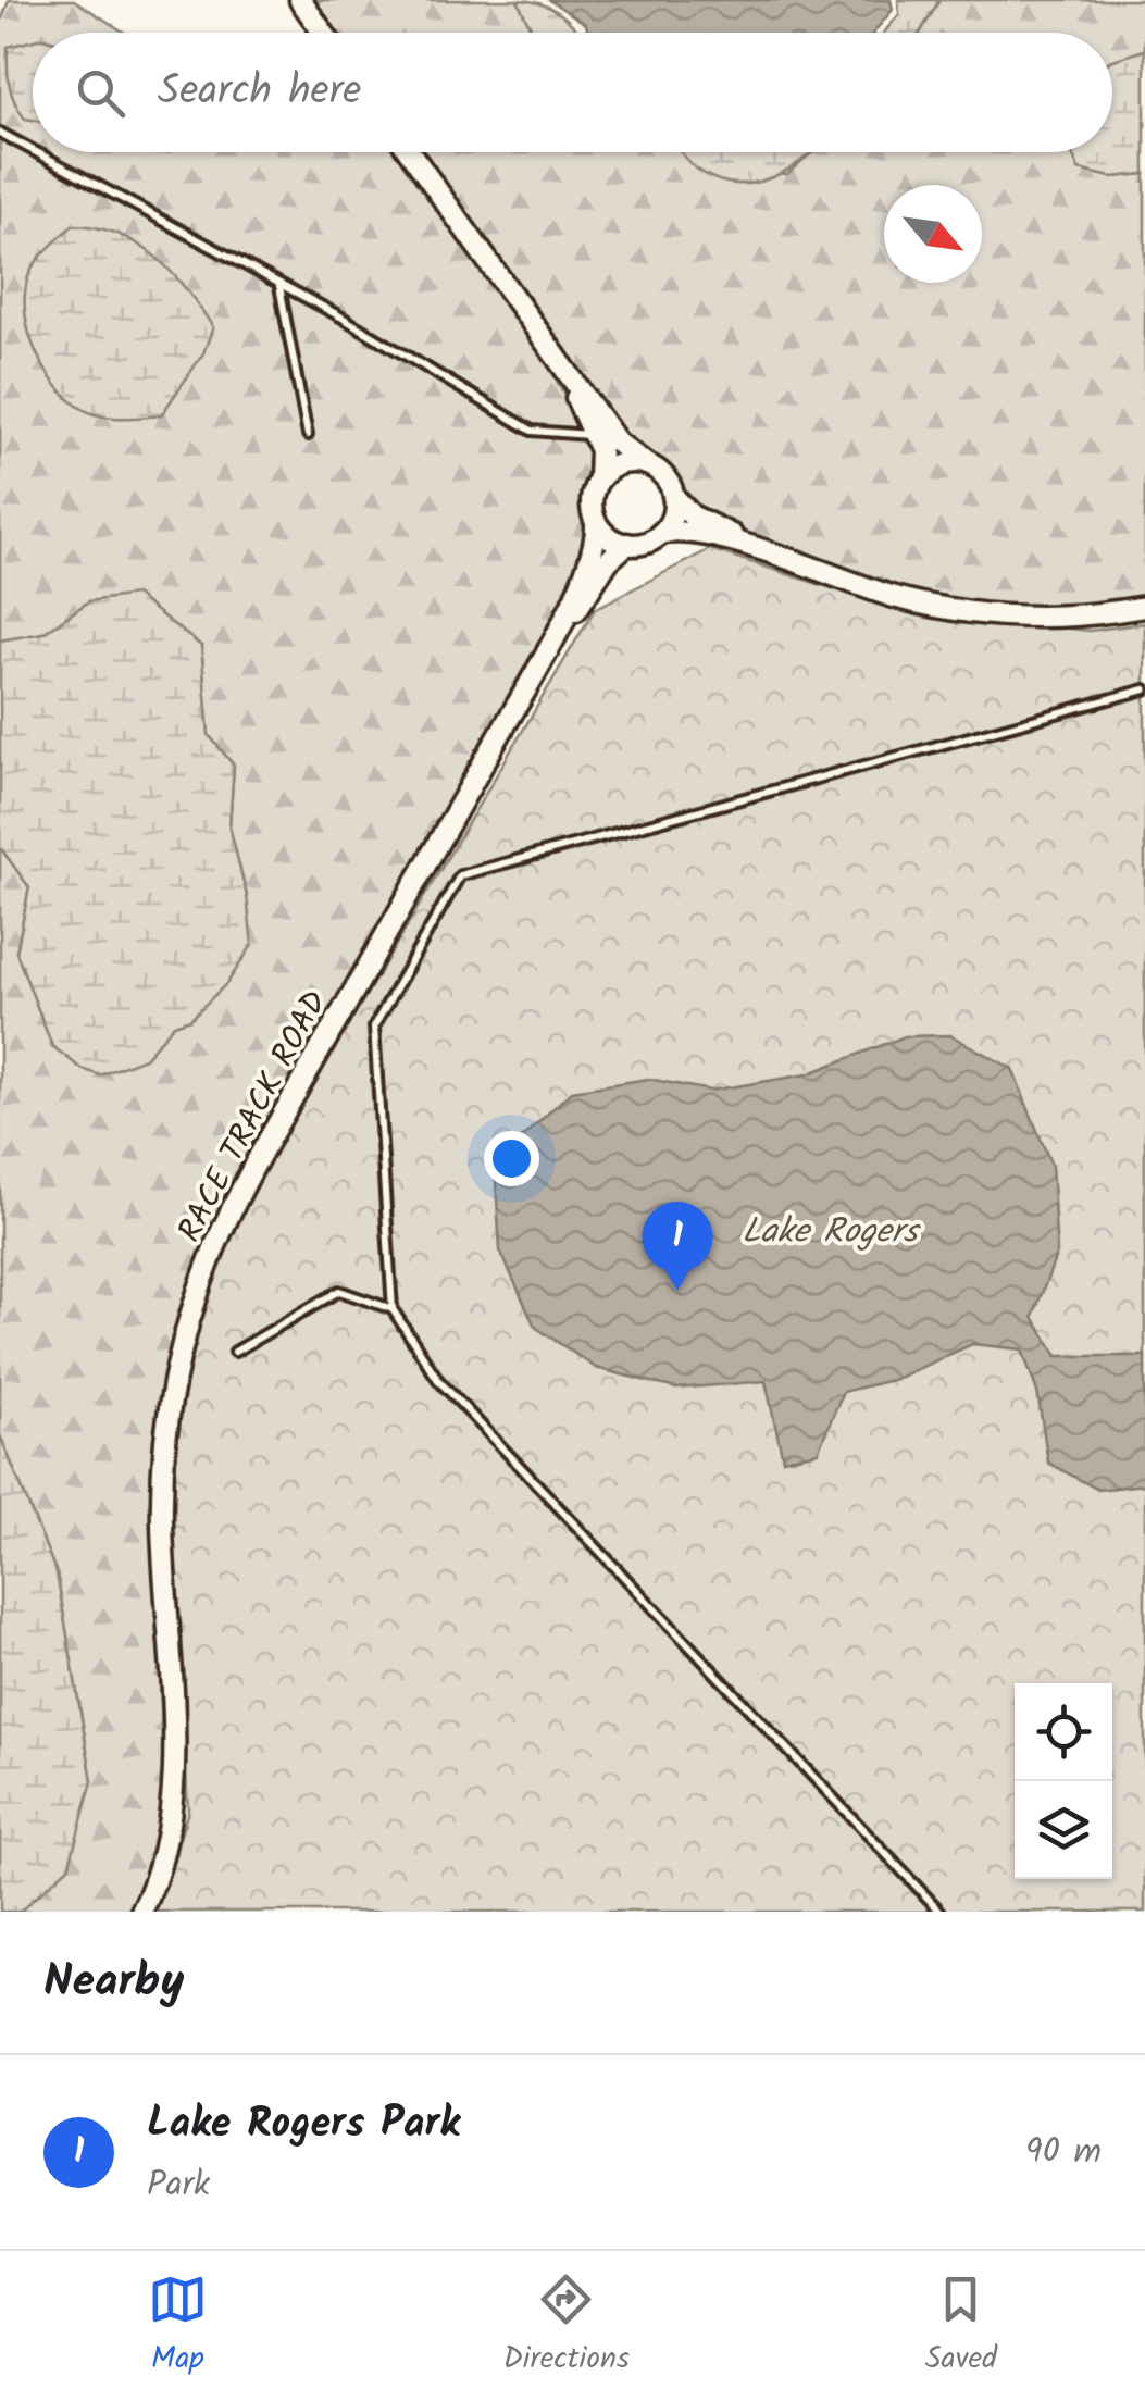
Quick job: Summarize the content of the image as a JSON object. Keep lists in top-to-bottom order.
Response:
{
  "streets": {
    "main road": ["RACE TRACK ROAD"]
  },
  "water": ["Lake Rogers"],
  "north": "bottom right",
  "page": {
    "search": "Search here",
    "pins": "1",
    "heading": "Nearby",
    "list": [
      {
        "mark": "1",
        "name": "Lake Rogers Park",
        "note": "Park",
        "value": "90 m"
      }
    ],
    "nav": ["Map", "Directions", "Saved"]
  }
}
